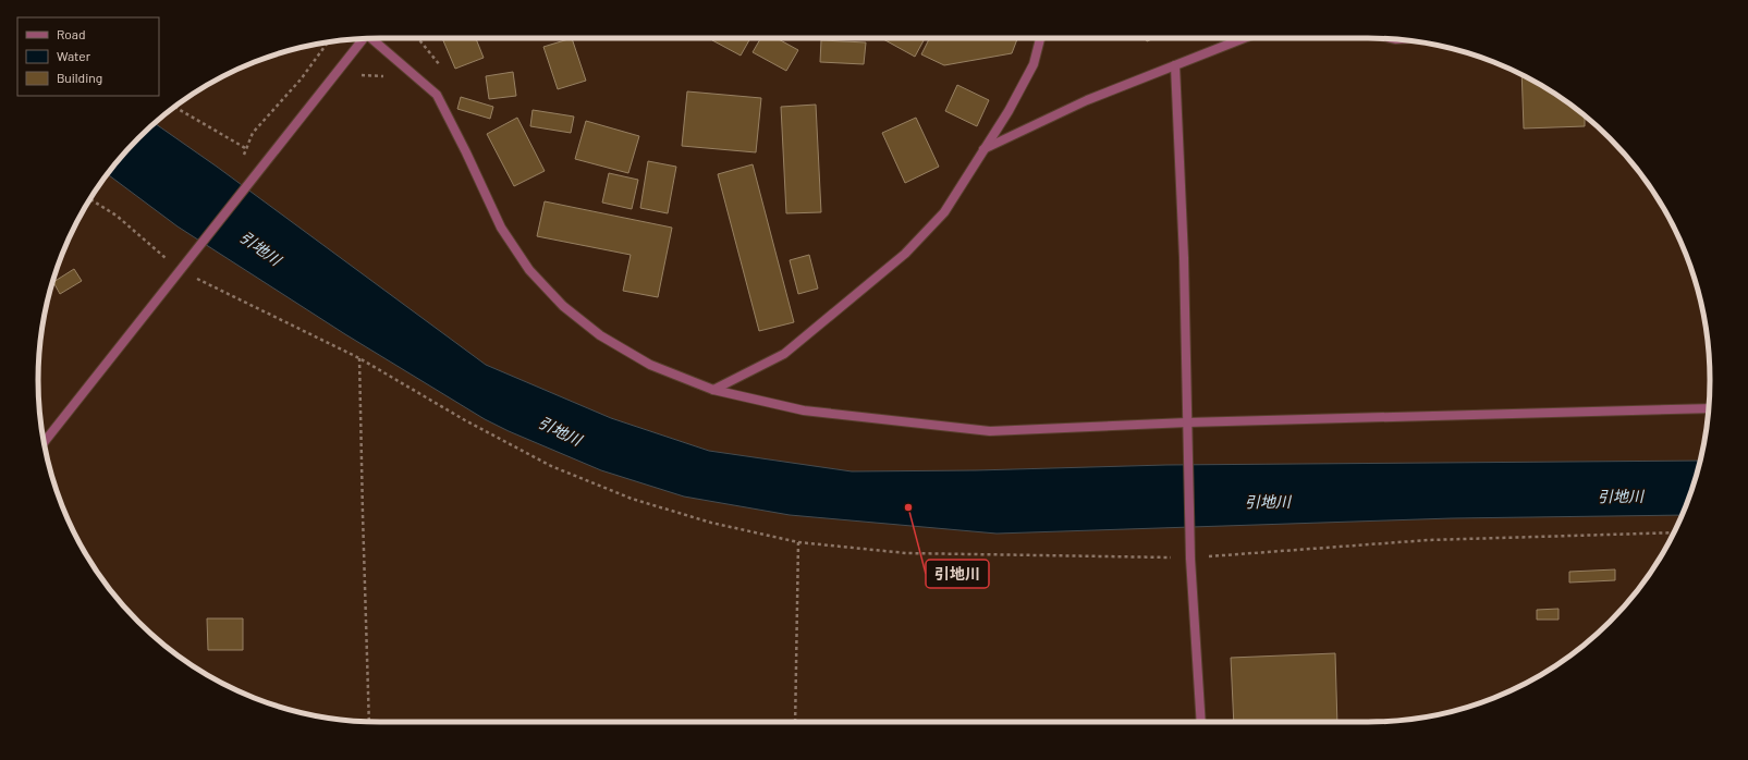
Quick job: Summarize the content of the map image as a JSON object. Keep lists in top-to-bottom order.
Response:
{
  "water": ["引地川"],
  "places": ["引地川"],
  "legend": ["Road", "Water", "Building"]
}
